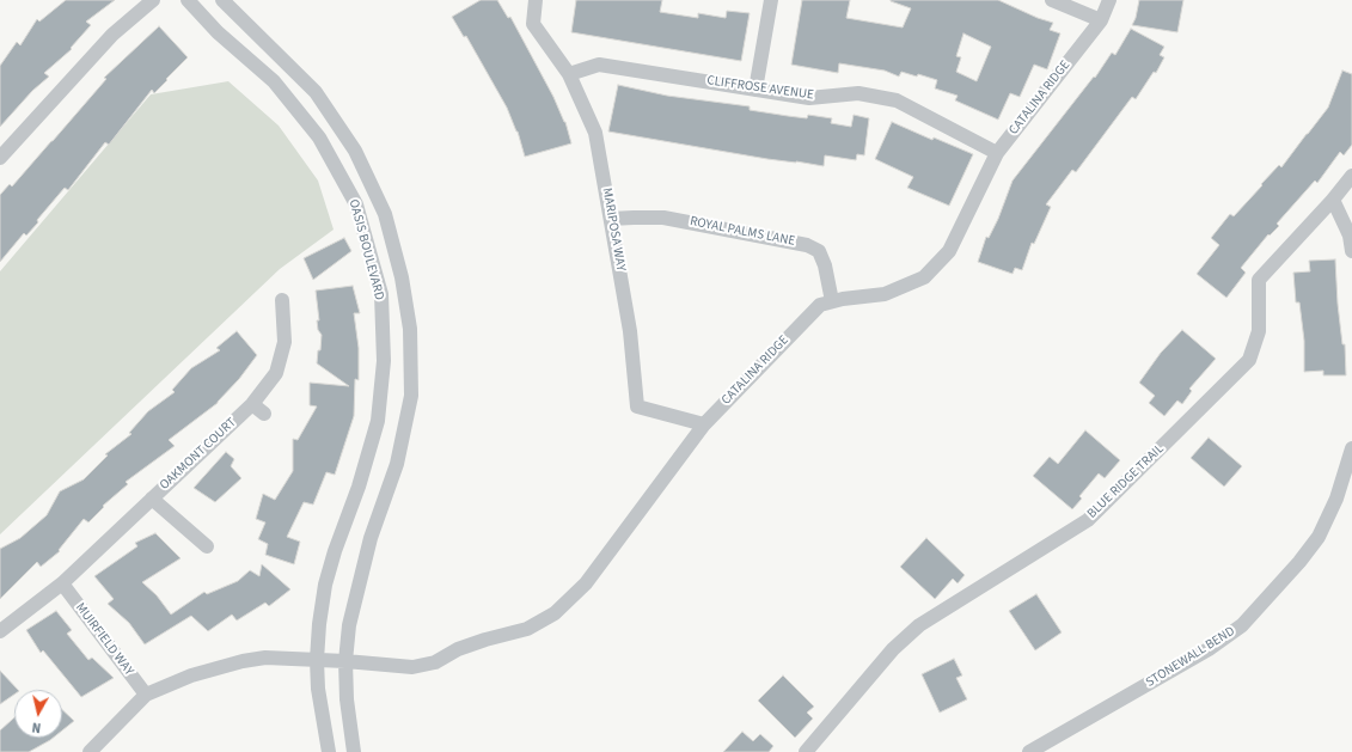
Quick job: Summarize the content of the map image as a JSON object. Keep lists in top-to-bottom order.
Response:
{
  "streets": {
    "street": [
      "CLIFFROSE AVENUE",
      "CATALINA RIDGE",
      "MARIPOSA WAY",
      "ROYAL PALMS LANE",
      "OASIS BOULEVARD",
      "OAKMONT COURT",
      "BLUE RIDGE TRAIL",
      "MUIRFIELD WAY",
      "STONEWALL BEND"
    ]
  },
  "crossings": [
    ["CLIFFROSE AVENUE", "CATALINA RIDGE"],
    ["CLIFFROSE AVENUE", "MARIPOSA WAY"],
    ["CATALINA RIDGE", "MARIPOSA WAY"],
    ["CATALINA RIDGE", "ROYAL PALMS LANE"],
    ["CATALINA RIDGE", "OASIS BOULEVARD"],
    ["CATALINA RIDGE", "MUIRFIELD WAY"],
    ["MARIPOSA WAY", "ROYAL PALMS LANE"],
    ["OAKMONT COURT", "MUIRFIELD WAY"]
  ],
  "north": "bottom"
}
